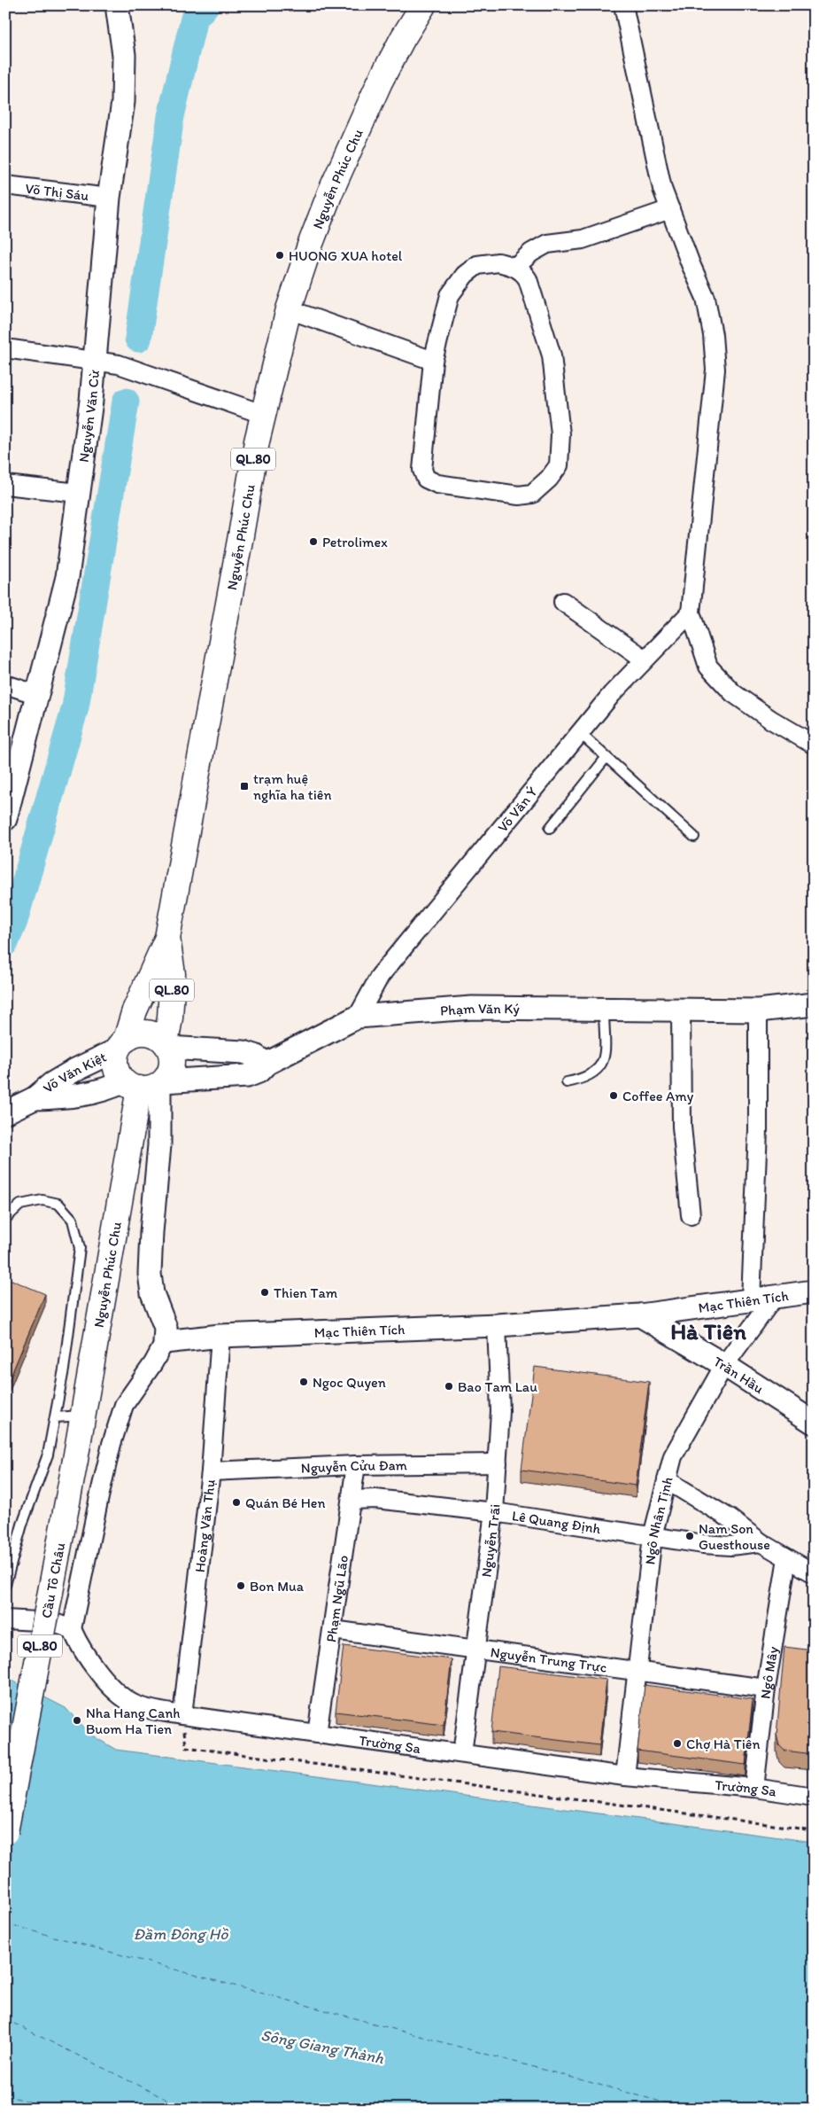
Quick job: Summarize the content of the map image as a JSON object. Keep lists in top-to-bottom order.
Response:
{
  "streets": {
    "highway": ["Nguyễn Phúc Chu", "QL.80", "Cầu Tô Châu"],
    "street": [
      "Võ Thị Sáu",
      "Nguyễn Văn Cừ",
      "Võ Văn Ý",
      "Phạm Văn Ký",
      "Võ Văn Kiệt",
      "Mạc Thiên Tích",
      "Trần Hầu",
      "Nguyễn Cửu Đam",
      "Lê Quang Định",
      "Ngô Nhân Tịnh",
      "Hoàng Văn Thụ",
      "Nguyễn Trãi",
      "Phạm Ngũ Lão",
      "Nguyễn Trung Trực",
      "Ngô Mây",
      "Trường Sa"
    ]
  },
  "crossings": [
    ["Nguyễn Phúc Chu", "Phạm Văn Ký"],
    ["Nguyễn Phúc Chu", "Võ Văn Kiệt"],
    ["Nguyễn Phúc Chu", "Cầu Tô Châu"],
    ["Võ Thị Sáu", "Nguyễn Văn Cừ"],
    ["Võ Văn Ý", "Phạm Văn Ký"],
    ["Phạm Văn Ký", "Võ Văn Kiệt"],
    ["Mạc Thiên Tích", "Trần Hầu"],
    ["Mạc Thiên Tích", "Ngô Nhân Tịnh"],
    ["Mạc Thiên Tích", "Hoàng Văn Thụ"],
    ["Mạc Thiên Tích", "Nguyễn Trãi"],
    ["Trần Hầu", "Ngô Nhân Tịnh"],
    ["Nguyễn Cửu Đam", "Hoàng Văn Thụ"],
    ["Nguyễn Cửu Đam", "Nguyễn Trãi"],
    ["Nguyễn Cửu Đam", "Phạm Ngũ Lão"],
    ["Lê Quang Định", "Ngô Nhân Tịnh"],
    ["Lê Quang Định", "Nguyễn Trãi"],
    ["Lê Quang Định", "Phạm Ngũ Lão"],
    ["Ngô Nhân Tịnh", "Nguyễn Trung Trực"],
    ["Ngô Nhân Tịnh", "Trường Sa"],
    ["Hoàng Văn Thụ", "Trường Sa"],
    ["Nguyễn Trãi", "Nguyễn Trung Trực"],
    ["Nguyễn Trãi", "Trường Sa"],
    ["Phạm Ngũ Lão", "Nguyễn Trung Trực"],
    ["Phạm Ngũ Lão", "Trường Sa"],
    ["Nguyễn Trung Trực", "Ngô Mây"],
    ["Ngô Mây", "Trường Sa"]
  ],
  "districts": ["Hà Tiên"],
  "water": ["Đầm Đông Hồ", "Sông Giang Thành"],
  "places": {
    "other": [
      "HUONG XUA hotel",
      "Petrolimex",
      "Coffee Amy",
      "Thien Tam",
      "Ngoc Quyen",
      "Bao Tam Lau",
      "Quán Bé Hen",
      "Nam Son Guesthouse",
      "Bon Mua",
      "Nha Hang Canh Buom Ha Tien",
      "Chợ Hà Tiên"
    ],
    "transit": ["trạm huệ nghĩa ha tiên"]
  }
}
